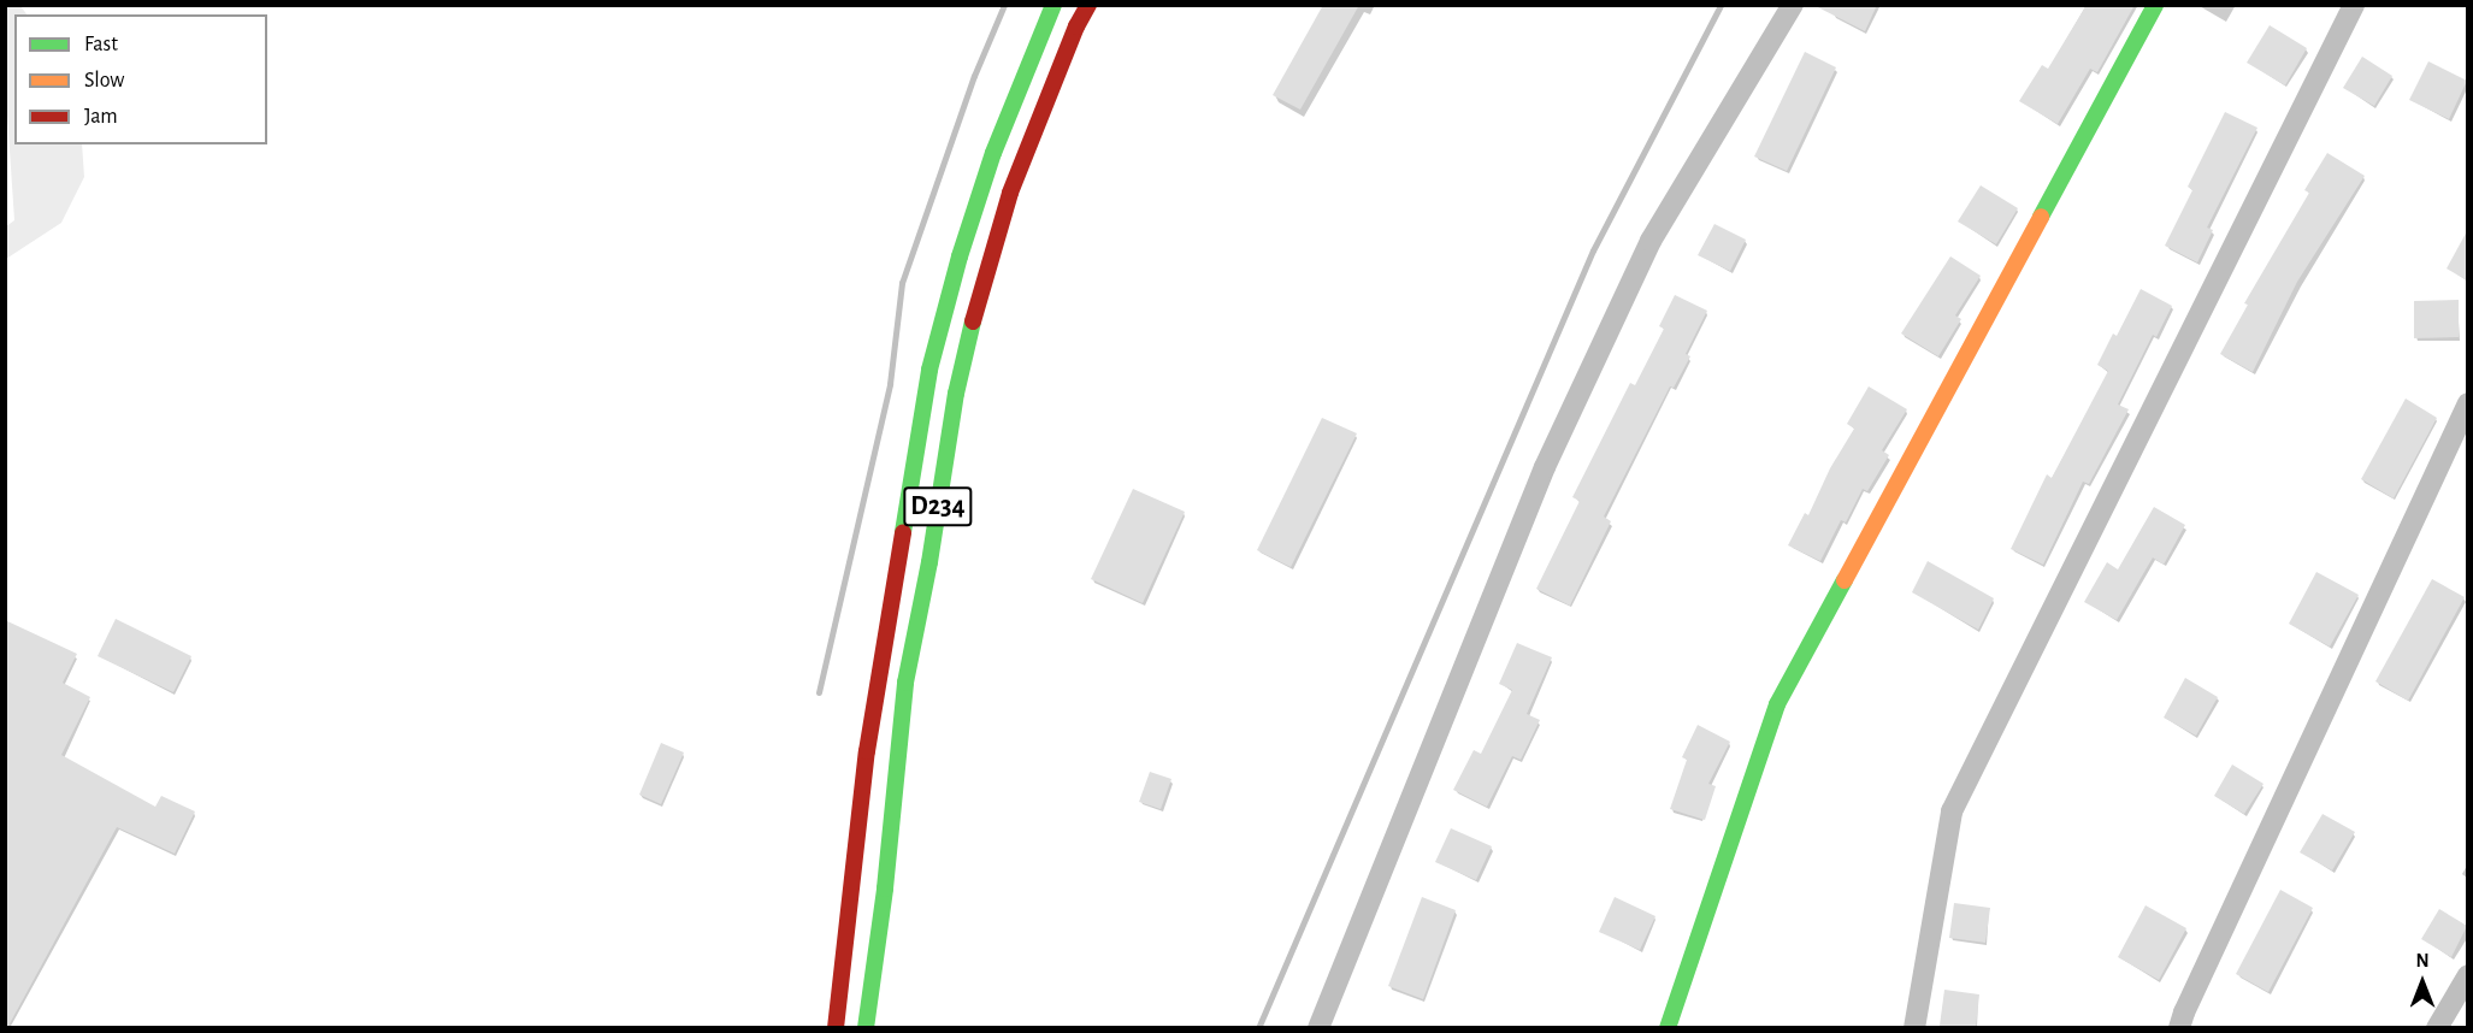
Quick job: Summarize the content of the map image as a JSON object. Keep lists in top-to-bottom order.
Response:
{
  "streets": {
    "main road": ["D234"]
  },
  "legend": ["Fast", "Slow", "Jam"],
  "north": "top"
}
